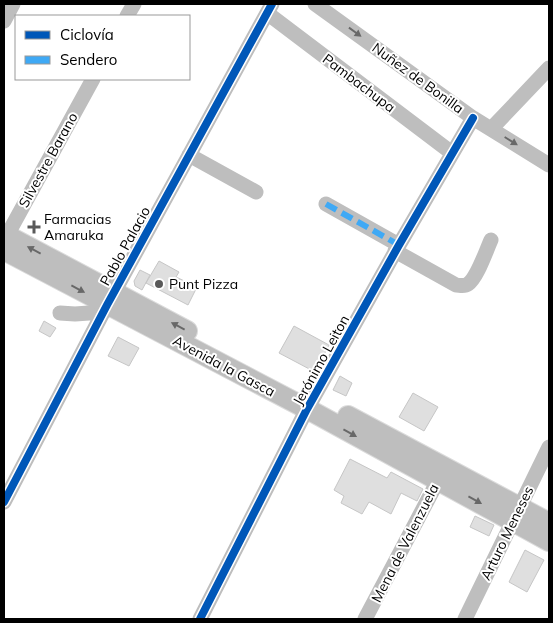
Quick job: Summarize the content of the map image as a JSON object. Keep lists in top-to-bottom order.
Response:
{
  "streets": {
    "main road": ["Avenida la Gasca"],
    "street": [
      "Nuñez de Bonilla",
      "Pambachupa",
      "Silvestre Barano",
      "Pablo Palacio",
      "Jerónimo Leiton",
      "Arturo Meneses",
      "Mena de Valenzuela"
    ]
  },
  "crossings": [
    ["Nuñez de Bonilla", "Jerónimo Leiton"],
    ["Pambachupa", "Pablo Palacio"],
    ["Pambachupa", "Jerónimo Leiton"],
    ["Silvestre Barano", "Avenida la Gasca"],
    ["Pablo Palacio", "Avenida la Gasca"],
    ["Jerónimo Leiton", "Avenida la Gasca"],
    ["Avenida la Gasca", "Arturo Meneses"],
    ["Avenida la Gasca", "Mena de Valenzuela"]
  ],
  "one_way": ["Nuñez de Bonilla"],
  "places": {
    "health": ["Farmacias Amaruka"],
    "other": ["Punt Pizza"]
  },
  "legend": ["Ciclovía", "Sendero"]
}
